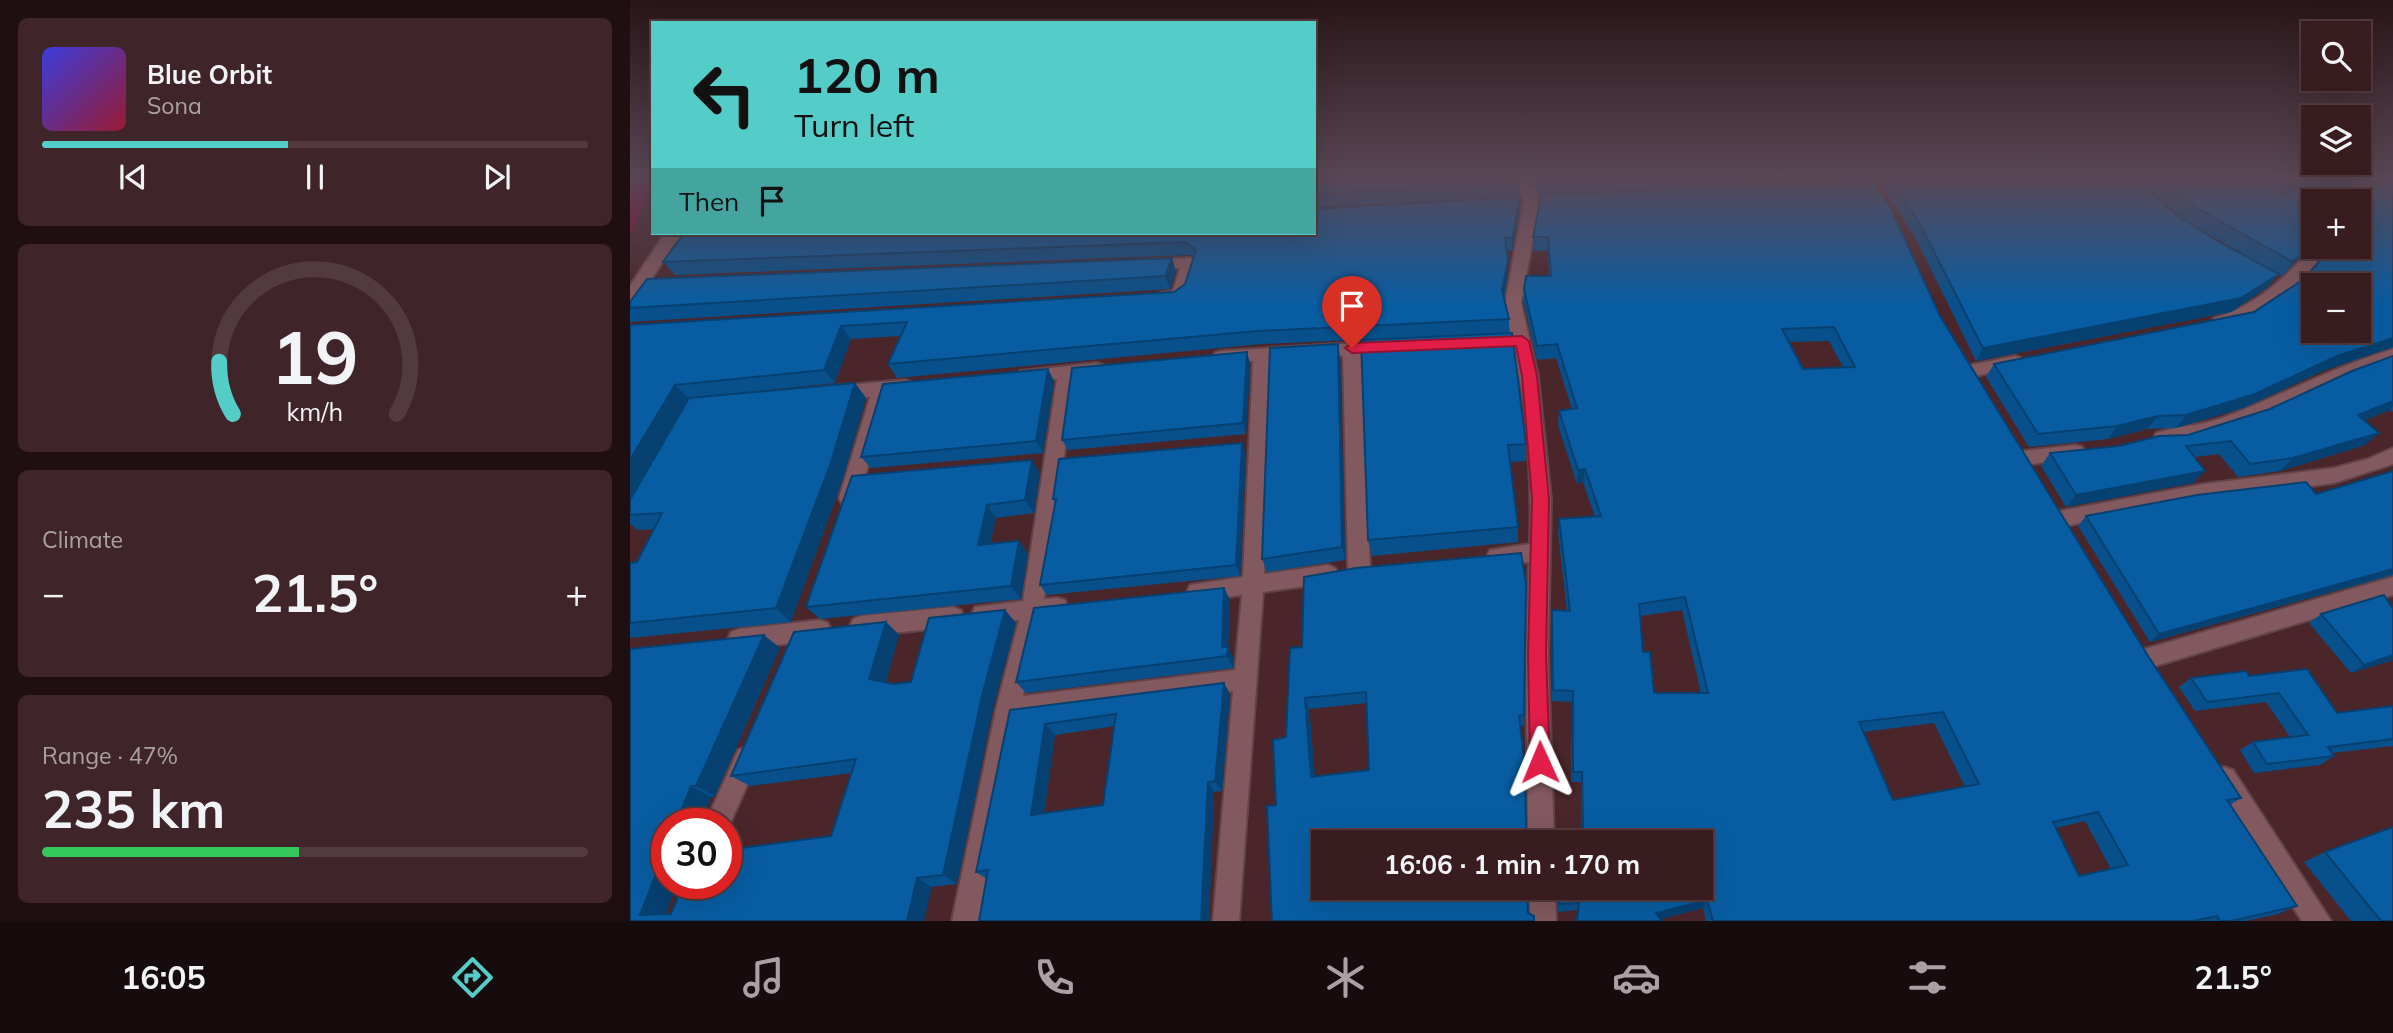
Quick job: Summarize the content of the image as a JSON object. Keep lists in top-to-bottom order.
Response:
{
  "page": {
    "map_buttons": ["+", "−"],
    "turn": ["120 m", "Turn left"],
    "song": ["Blue Orbit", "Sona"],
    "then": "Then",
    "tile": [
      "Climate",
      ["Range · 47%", "235 km"]
    ],
    "heat": ["−", "21.5°", "+"],
    "limit": "30",
    "trip": "16:06 · 1 min · 170 m",
    "tabs": ["16:05", "21.5°"],
    "gauge": ["19", "km/h"]
  }
}
